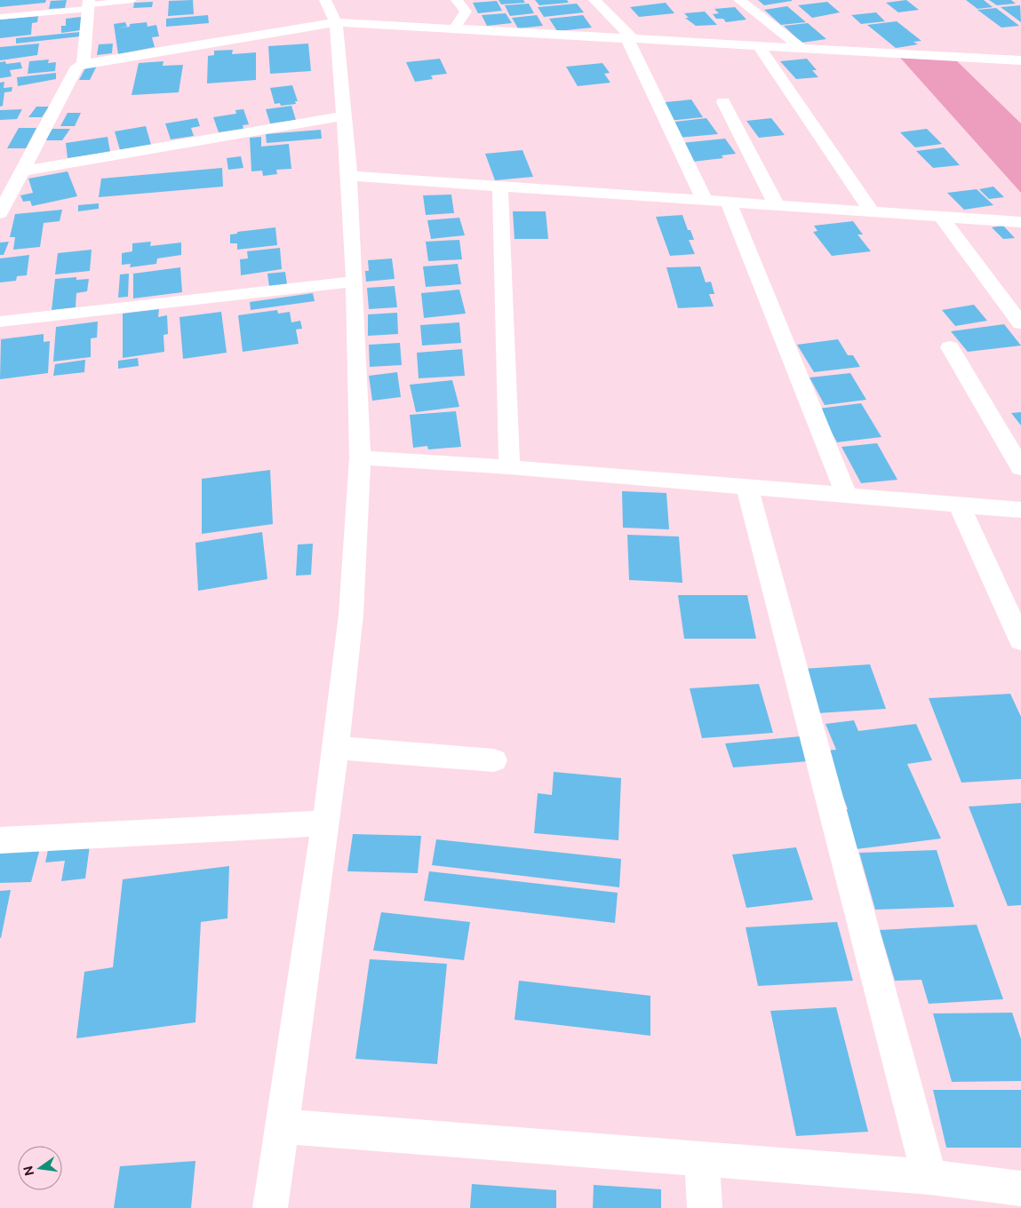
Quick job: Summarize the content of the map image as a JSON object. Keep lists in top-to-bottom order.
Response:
{
  "north": "left"
}
